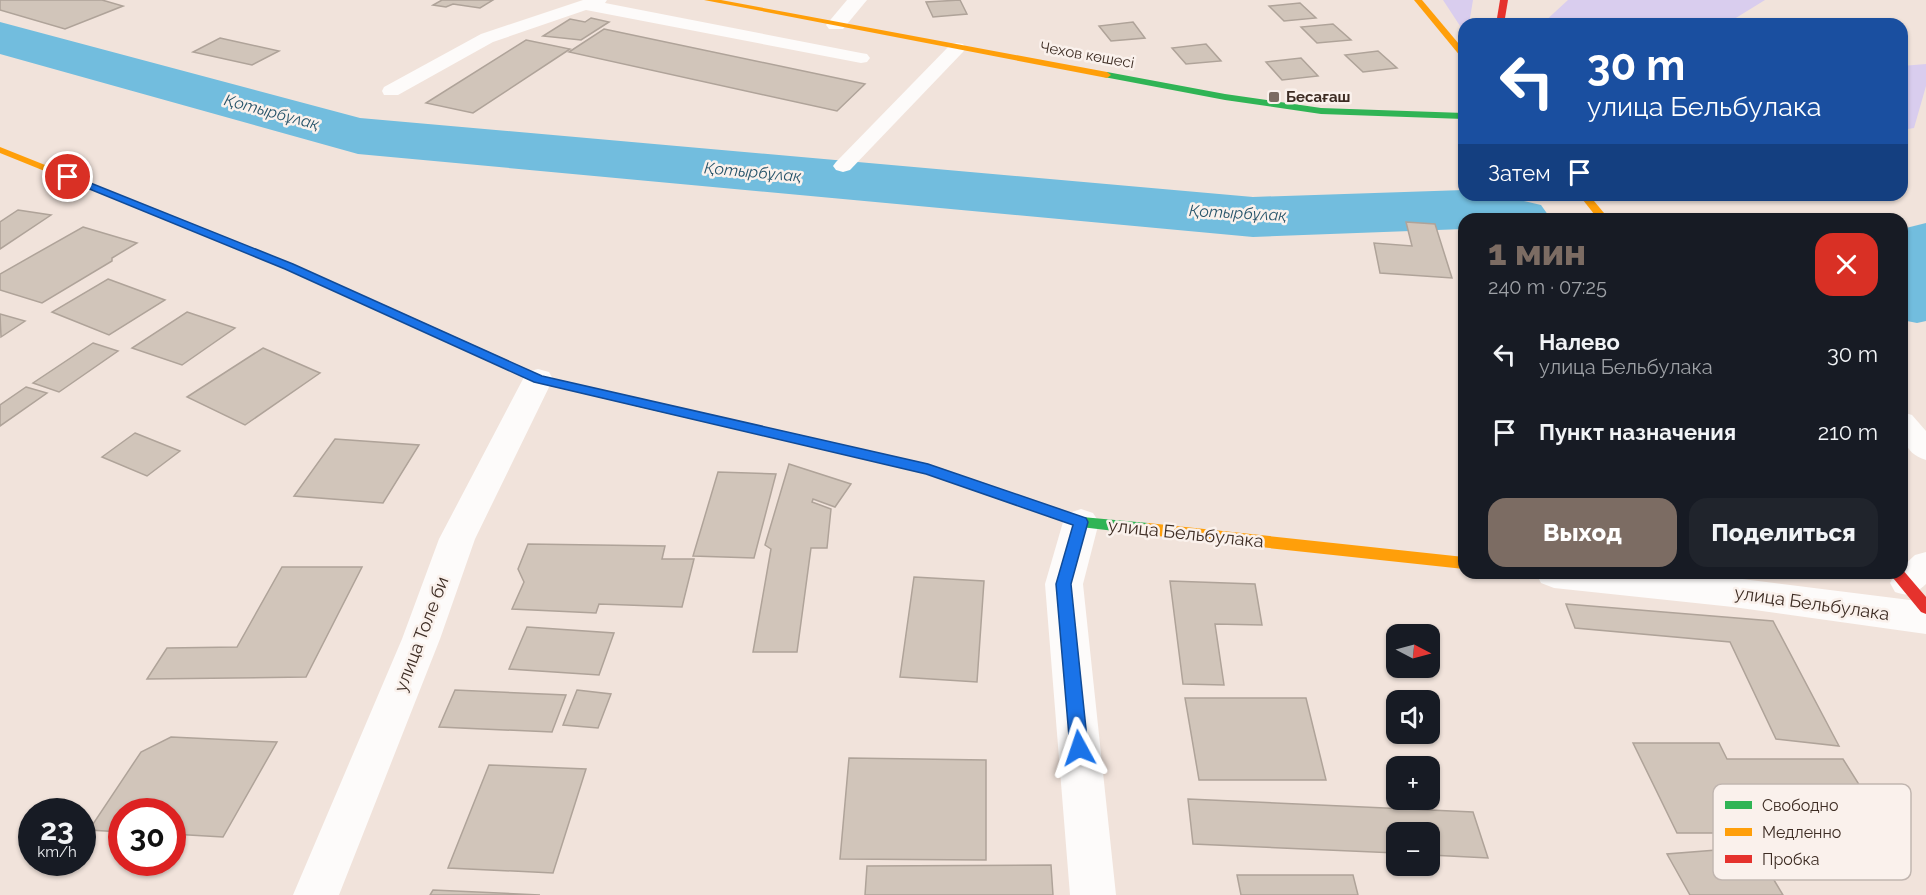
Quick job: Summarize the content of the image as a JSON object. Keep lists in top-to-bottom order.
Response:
{
  "streets": {
    "street": ["Чехов көшесі", "улица Бельбулака", "улица Толе би"]
  },
  "crossings": [
    ["улица Бельбулака", "улица Толе би"]
  ],
  "water": ["Қотырбұлақ"],
  "places": {
    "transit": ["Бесағаш"]
  },
  "legend": ["Свободно", "Медленно", "Пробка"],
  "north": "right",
  "page": {
    "turn": ["30 m", "улица Бельбулака"],
    "then": "Затем",
    "heading": ["1 мин", "240 m · 07:25"],
    "list": [
      {
        "name": "Налево",
        "note": "улица Бельбулака",
        "value": "30 m"
      },
      {
        "name": "Пункт назначения",
        "value": "210 m"
      }
    ],
    "buttons": ["Выход", "Поделиться"],
    "map_buttons": ["+", "−"],
    "speed": "23 km/h",
    "limit": "30"
  }
}
